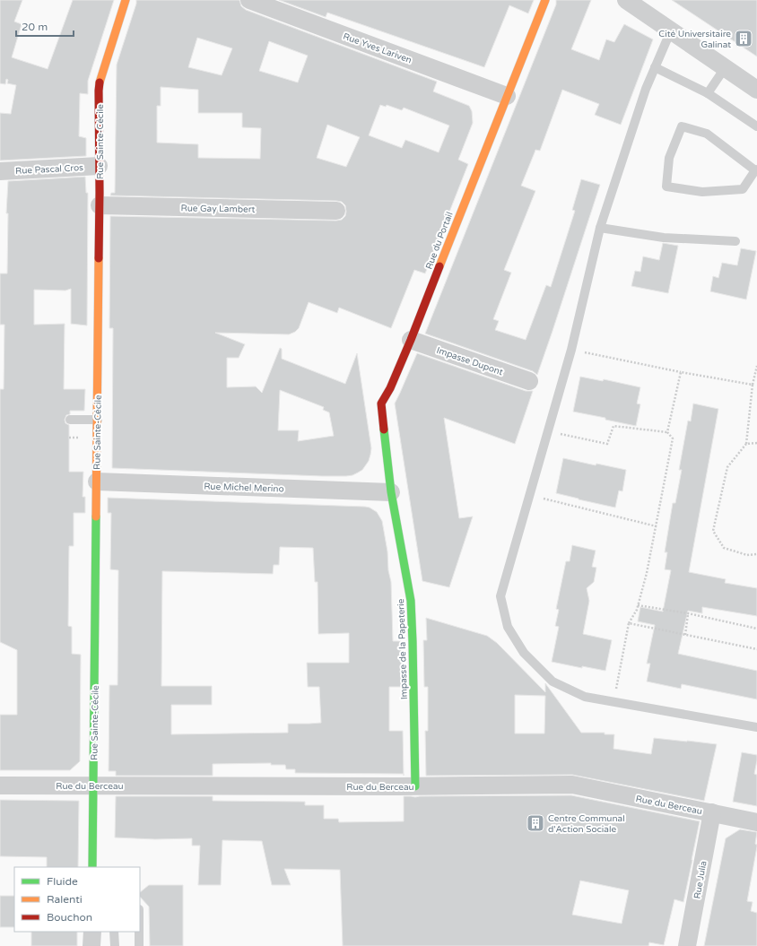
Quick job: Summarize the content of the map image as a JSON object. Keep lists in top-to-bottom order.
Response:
{
  "streets": {
    "street": [
      "Rue Yves Lariven",
      "Rue Sainte-Cécile",
      "Rue Pascal Cros",
      "Rue Gay Lambert",
      "Rue du Portail",
      "Impasse Dupont",
      "Rue Michel Merino",
      "Impasse de la Papeterie",
      "Rue du Berceau",
      "Rue Julia"
    ]
  },
  "crossings": [
    ["Rue Yves Lariven", "Rue du Portail"],
    ["Rue Sainte-Cécile", "Rue Pascal Cros"],
    ["Rue Sainte-Cécile", "Rue Gay Lambert"],
    ["Rue Sainte-Cécile", "Rue Michel Merino"],
    ["Rue Sainte-Cécile", "Rue du Berceau"],
    ["Rue du Portail", "Impasse Dupont"],
    ["Rue du Portail", "Rue Michel Merino"],
    ["Rue du Portail", "Impasse de la Papeterie"],
    ["Rue Michel Merino", "Impasse de la Papeterie"],
    ["Impasse de la Papeterie", "Rue du Berceau"],
    ["Rue du Berceau", "Rue Julia"]
  ],
  "places": {
    "building": ["Cité Universitaire Galinat", "Centre Communal d'Action Sociale"]
  },
  "legend": ["Fluide", "Ralenti", "Bouchon"],
  "scale_bar": "20 m"
}
